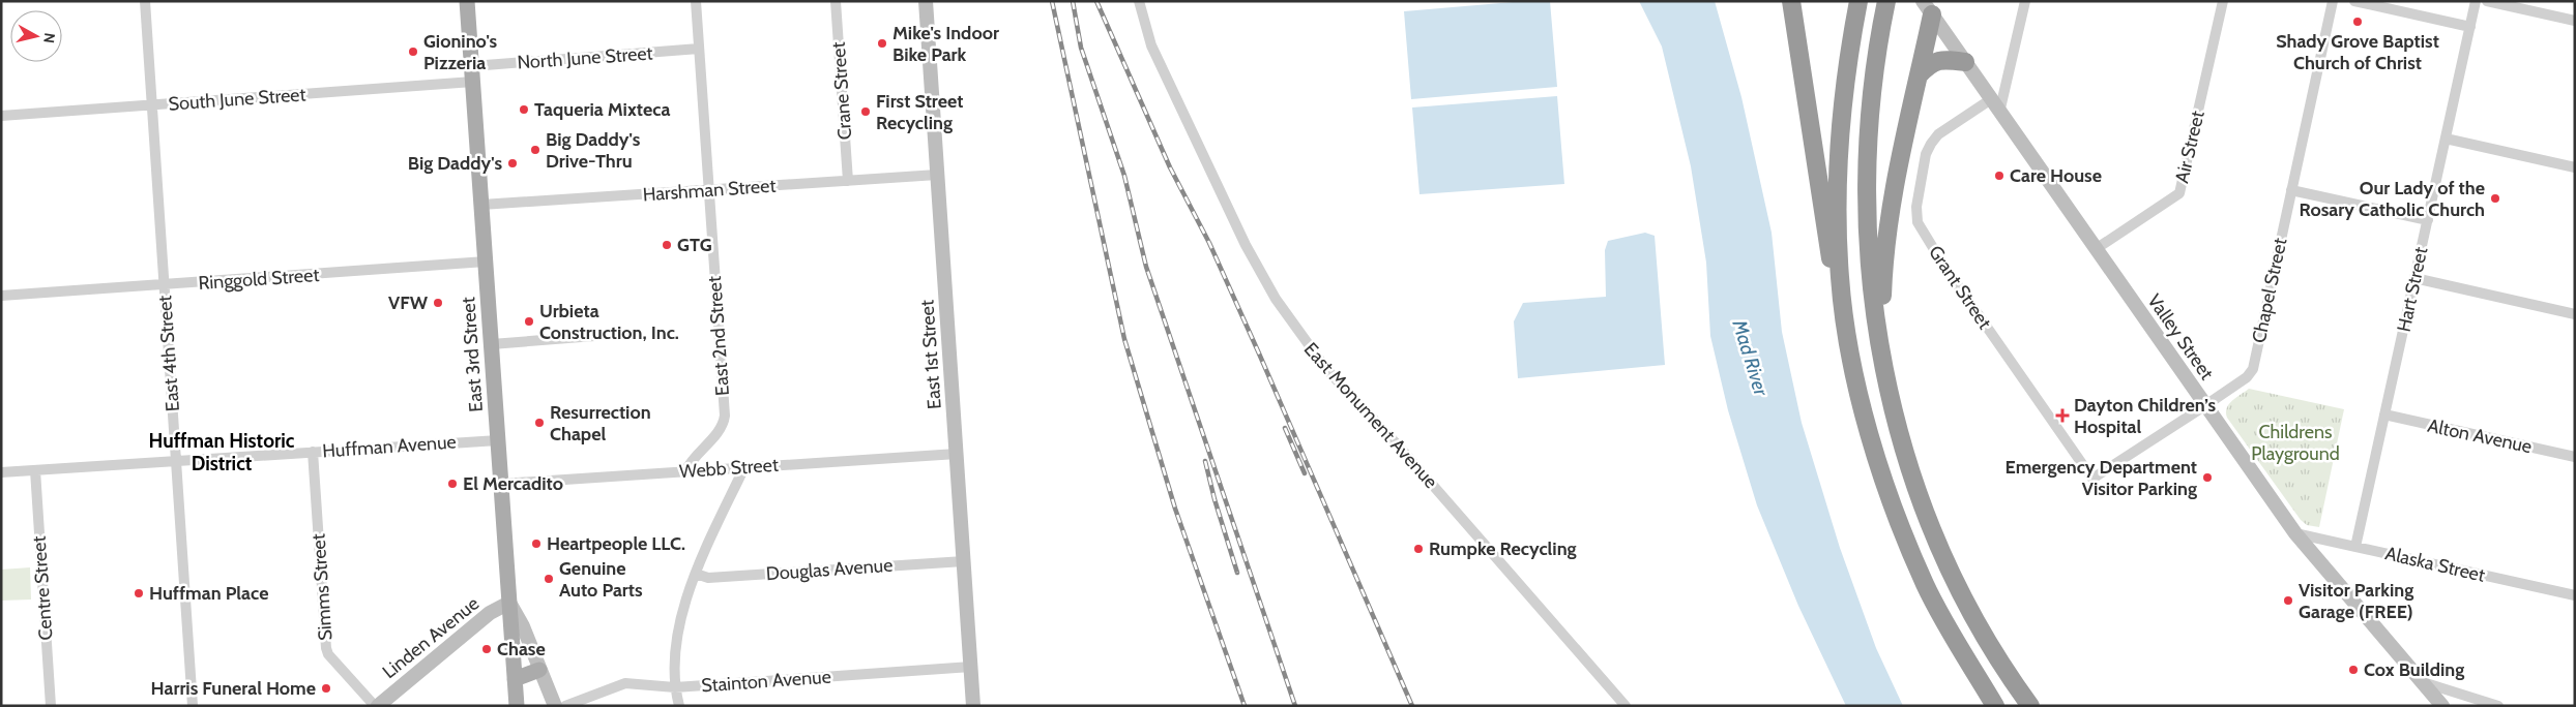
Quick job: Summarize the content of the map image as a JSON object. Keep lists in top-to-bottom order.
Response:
{
  "streets": {
    "main road": [
      "Valley Street",
      "East 3rd Street",
      "East 1st Street",
      "Linden Avenue"
    ],
    "street": [
      "North June Street",
      "Crane Street",
      "South June Street",
      "Air Street",
      "Harshman Street",
      "Ringgold Street",
      "Grant Street",
      "Hart Street",
      "Chapel Street",
      "East 2nd Street",
      "East 4th Street",
      "East Monument Avenue",
      "Alton Avenue",
      "Huffman Avenue",
      "Webb Street",
      "Alaska Street",
      "Douglas Avenue",
      "Simms Street",
      "Centre Street",
      "Stainton Avenue"
    ]
  },
  "crossings": [
    ["North June Street", "South June Street"],
    ["North June Street", "East 2nd Street"],
    ["North June Street", "East 3rd Street"],
    ["Crane Street", "Harshman Street"],
    ["South June Street", "East 4th Street"],
    ["South June Street", "East 3rd Street"],
    ["Air Street", "Valley Street"],
    ["Harshman Street", "East 2nd Street"],
    ["Harshman Street", "East 3rd Street"],
    ["Harshman Street", "East 1st Street"],
    ["Ringgold Street", "East 4th Street"],
    ["Ringgold Street", "East 3rd Street"],
    ["Grant Street", "Chapel Street"],
    ["Grant Street", "Valley Street"],
    ["Hart Street", "Alton Avenue"],
    ["Hart Street", "Alaska Street"],
    ["Chapel Street", "Valley Street"],
    ["East 2nd Street", "Webb Street"],
    ["Valley Street", "Alaska Street"],
    ["East 4th Street", "Huffman Avenue"],
    ["East 3rd Street", "Huffman Avenue"],
    ["East 3rd Street", "Webb Street"],
    ["East 3rd Street", "Linden Avenue"],
    ["East 1st Street", "Webb Street"],
    ["East 1st Street", "Douglas Avenue"],
    ["East 1st Street", "Stainton Avenue"],
    ["Huffman Avenue", "Simms Street"],
    ["Huffman Avenue", "Centre Street"],
    ["Simms Street", "Linden Avenue"]
  ],
  "districts": ["Huffman Historic District"],
  "water": ["Mad River"],
  "parks": ["Childrens Playground"],
  "places": {
    "other": [
      "Shady Grove Baptist Church of Christ",
      "Mike's Indoor Bike Park",
      "Gionino's Pizzeria",
      "Taqueria Mixteca",
      "First Street Recycling",
      "Big Daddy's Drive-Thru",
      "Big Daddy's",
      "Care House",
      "Our Lady of the Rosary Catholic Church",
      "GTG",
      "VFW",
      "Urbieta Construction, Inc.",
      "Resurrection Chapel",
      "Emergency Department Visitor Parking",
      "El Mercadito",
      "Heartpeople LLC.",
      "Rumpke Recycling",
      "Genuine Auto Parts",
      "Huffman Place",
      "Visitor Parking Garage (FREE)",
      "Chase",
      "Cox Building",
      "Harris Funeral Home"
    ],
    "health": ["Dayton Children’s Hospital"]
  },
  "north": "right"
}
